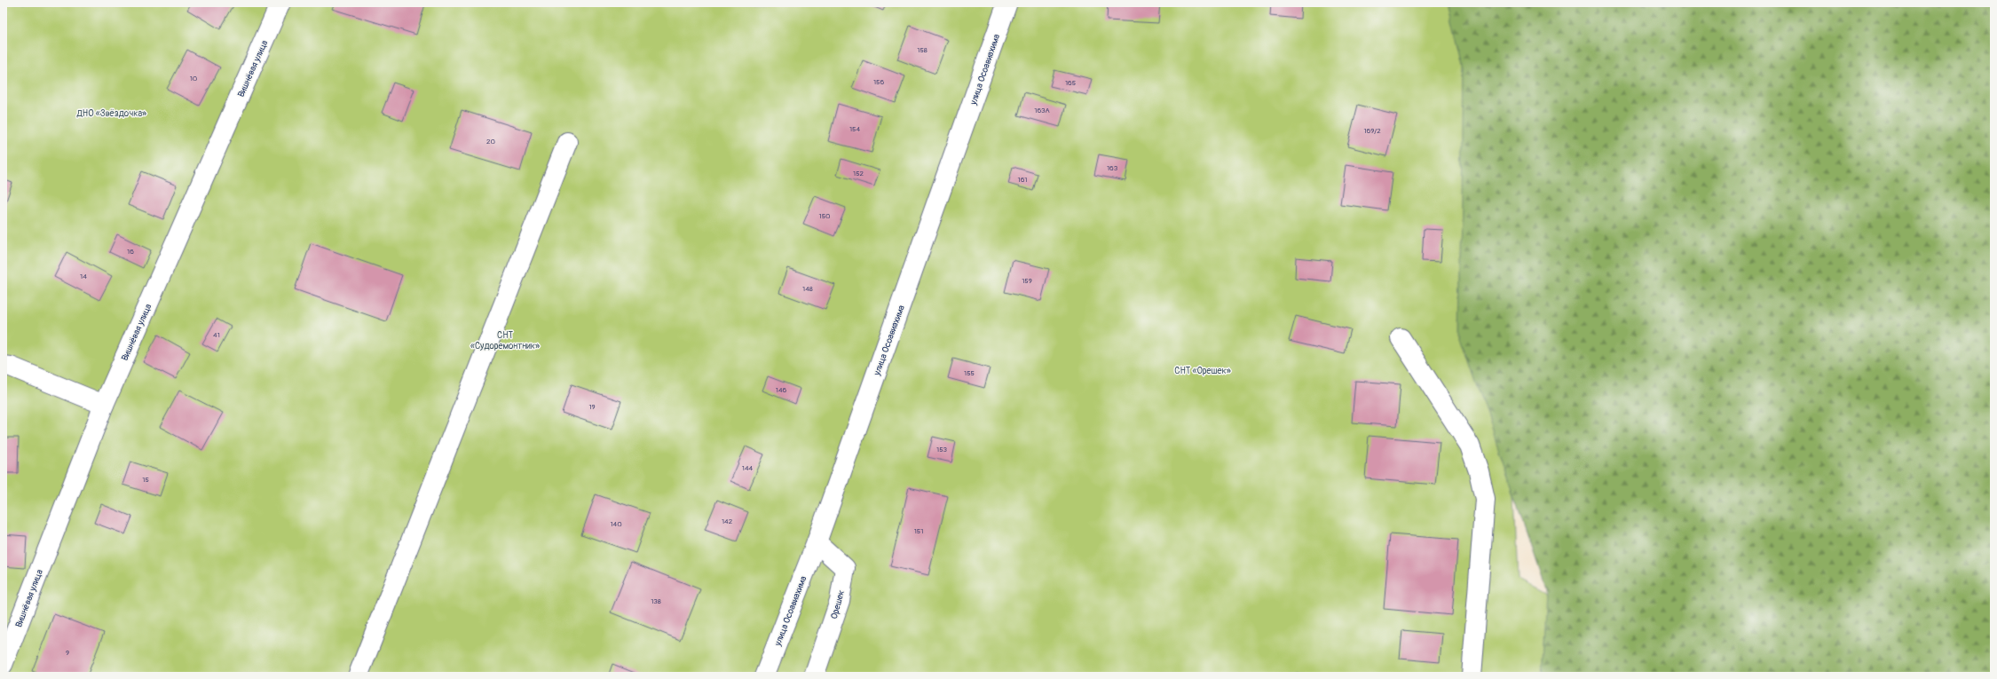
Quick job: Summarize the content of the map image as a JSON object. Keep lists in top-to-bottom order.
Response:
{
  "streets": {
    "street": ["Вишнёвая улица", "улица Осоавиахима", "Орешек"]
  },
  "crossings": [
    ["улица Осоавиахима", "Орешек"]
  ],
  "parks": ["ДНО «Звёздочка»", "СНТ «Судоремонтник»", "СНТ «Орешек»"],
  "house_numbers": [
    "158",
    "10",
    "156",
    "165",
    "163А",
    "154",
    "169/2",
    "20",
    "163",
    "152",
    "161",
    "150",
    "16",
    "14",
    "159",
    "148",
    "41",
    "155",
    "146",
    "19",
    "153",
    "144",
    "15",
    "142",
    "140",
    "151",
    "138",
    "9"
  ]
}
